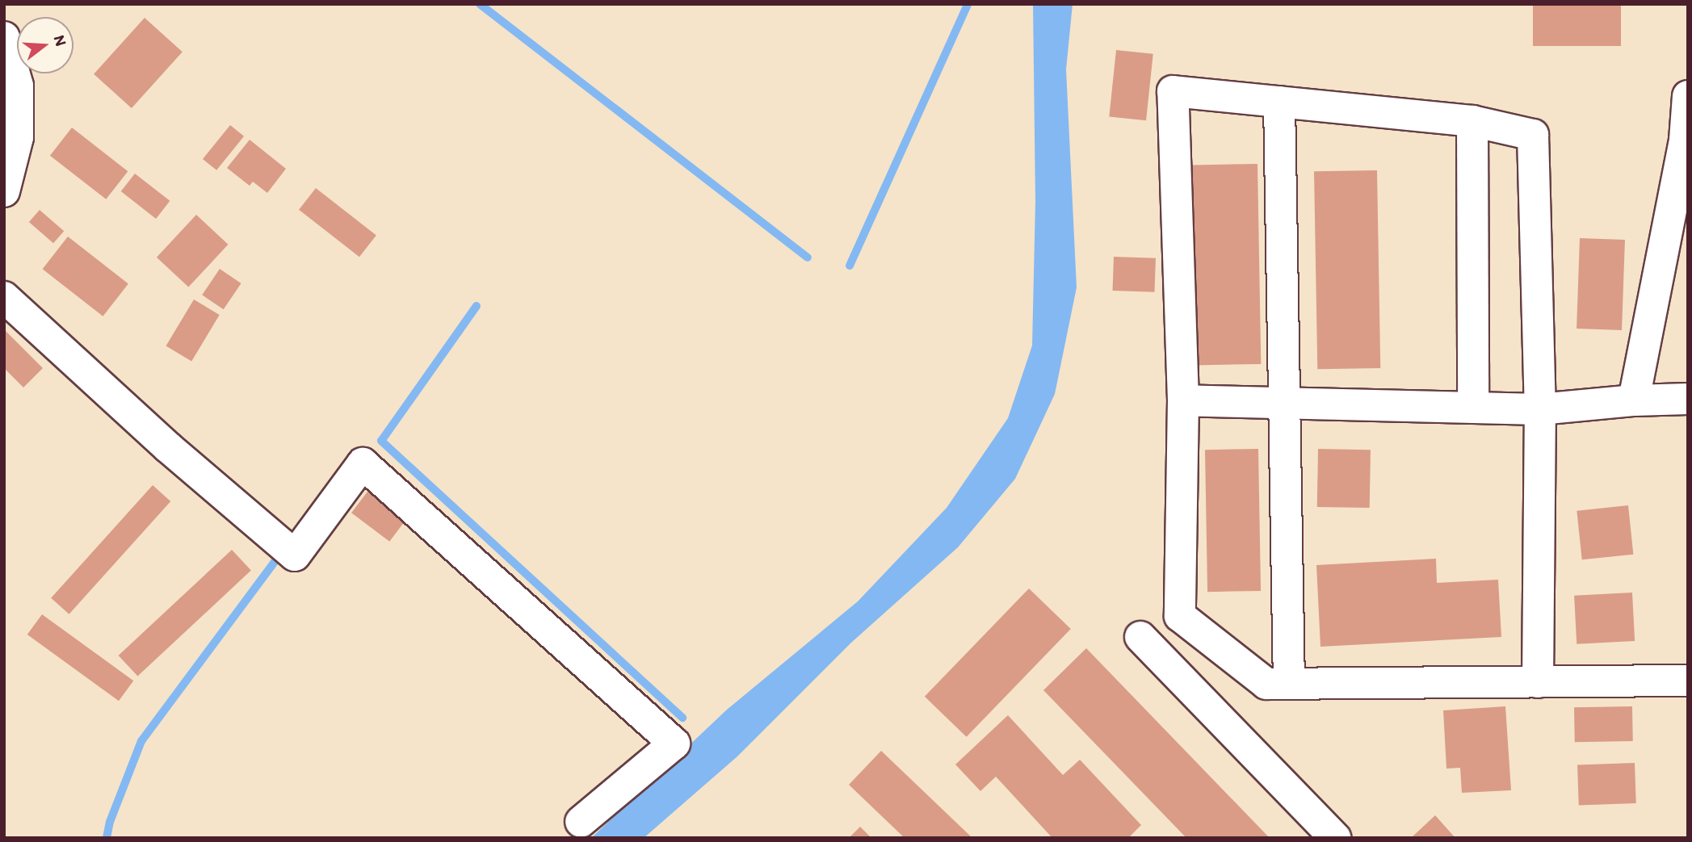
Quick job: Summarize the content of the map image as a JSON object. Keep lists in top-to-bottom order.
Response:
{
  "north": "right"
}
